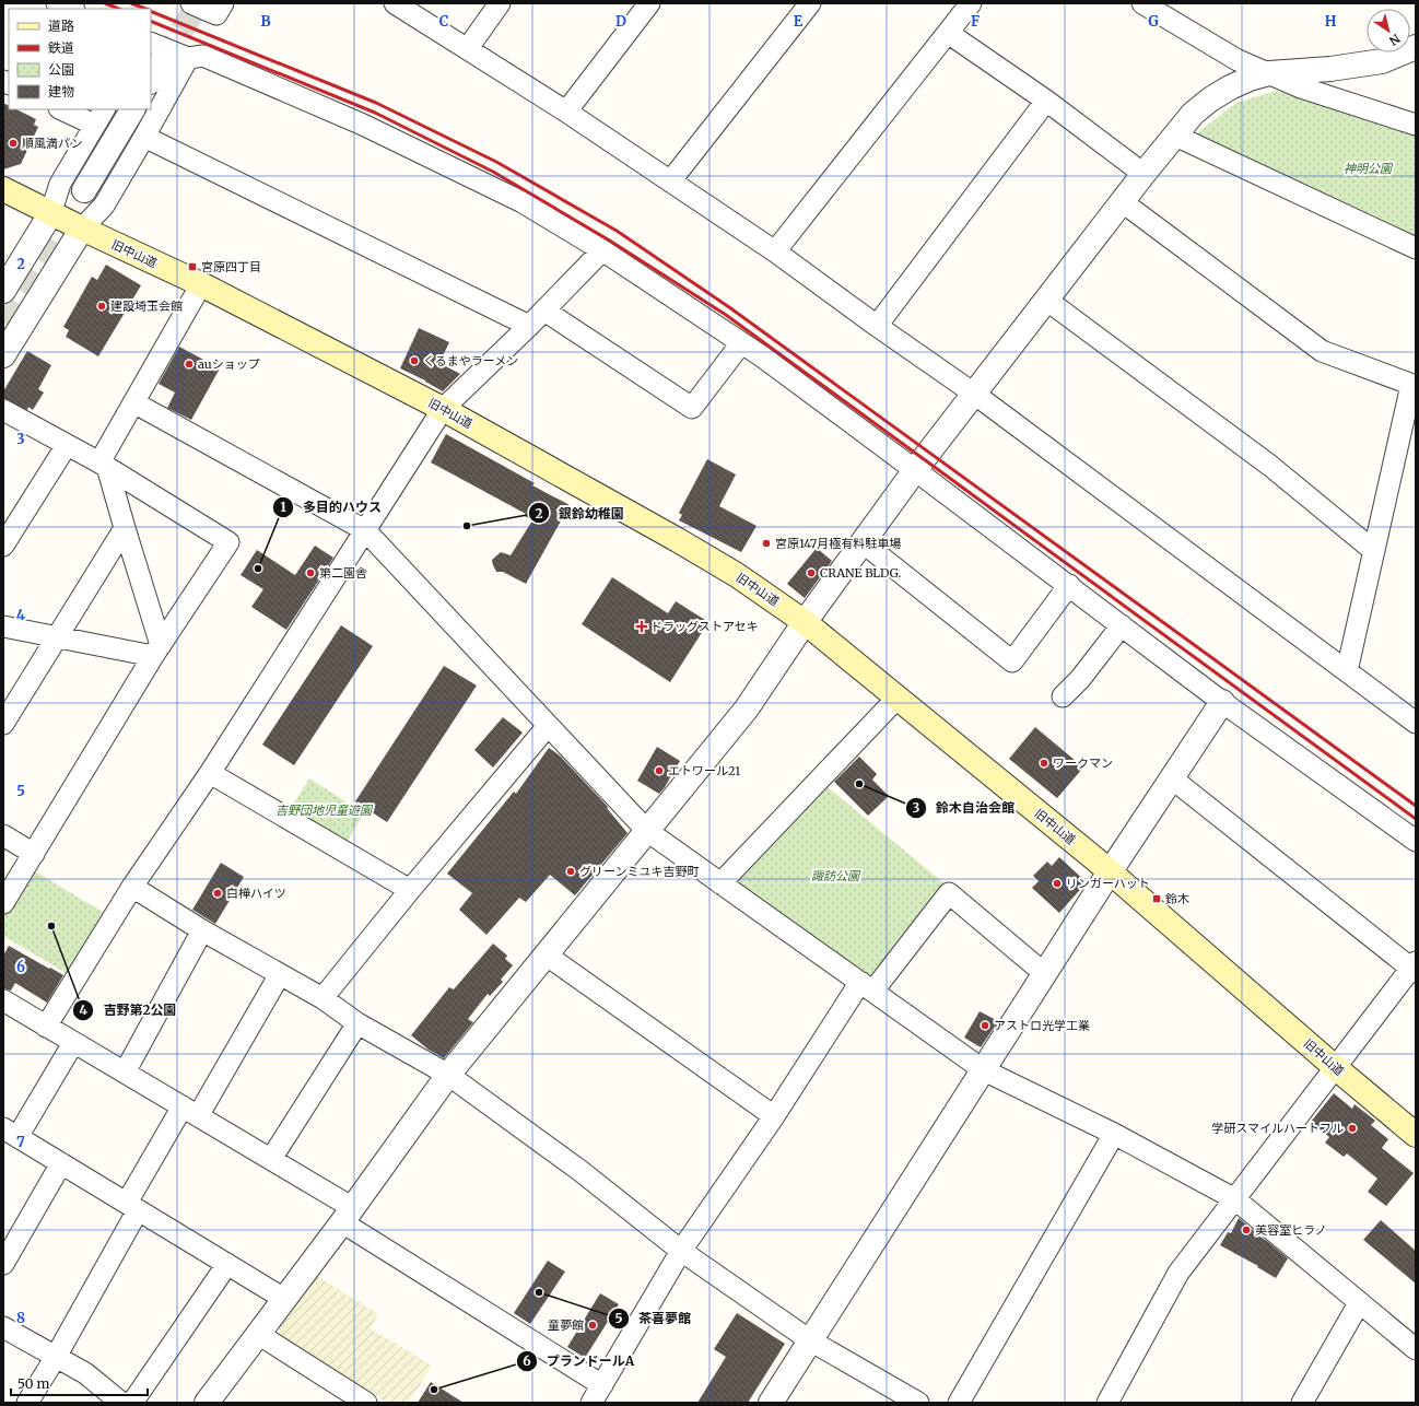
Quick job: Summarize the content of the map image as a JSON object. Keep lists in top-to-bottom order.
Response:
{
  "streets": {
    "main road": ["旧中山道"]
  },
  "parks": ["神明公園", "吉野団地児童遊園", "諏訪公園"],
  "places": {
    "other": [
      "順風満パン",
      "建設埼玉会館",
      "くるまやラーメン",
      "auショップ",
      "銀鈴幼稚園",
      "宮原147月極有料駐車場",
      "多目的ハウス",
      "第二園舎",
      "CRANE BLDG.",
      "ワークマン",
      "エトワール21",
      "鈴木自治会館",
      "グリーンミユキ吉野町",
      "リンガーハット",
      "白樺ハイツ",
      "吉野第2公園",
      "アストロ光学工業",
      "学研スマイルハートフル",
      "美容室ヒラノ",
      "茶喜夢館",
      "童夢館",
      "プランドールA"
    ],
    "transit": ["宮原四丁目", "鈴木"],
    "health": ["ドラッグストアセキ"]
  },
  "legend": [
    "道路",
    "鉄道",
    "公園",
    "建物"
  ],
  "scale_bar": "50 m",
  "north": "bottom right",
  "grid": {
    "columns": [
      "B",
      "C",
      "D",
      "E",
      "F",
      "G",
      "H"
    ],
    "rows": [
      "2",
      "3",
      "4",
      "5",
      "6",
      "7",
      "8"
    ]
  }
}
